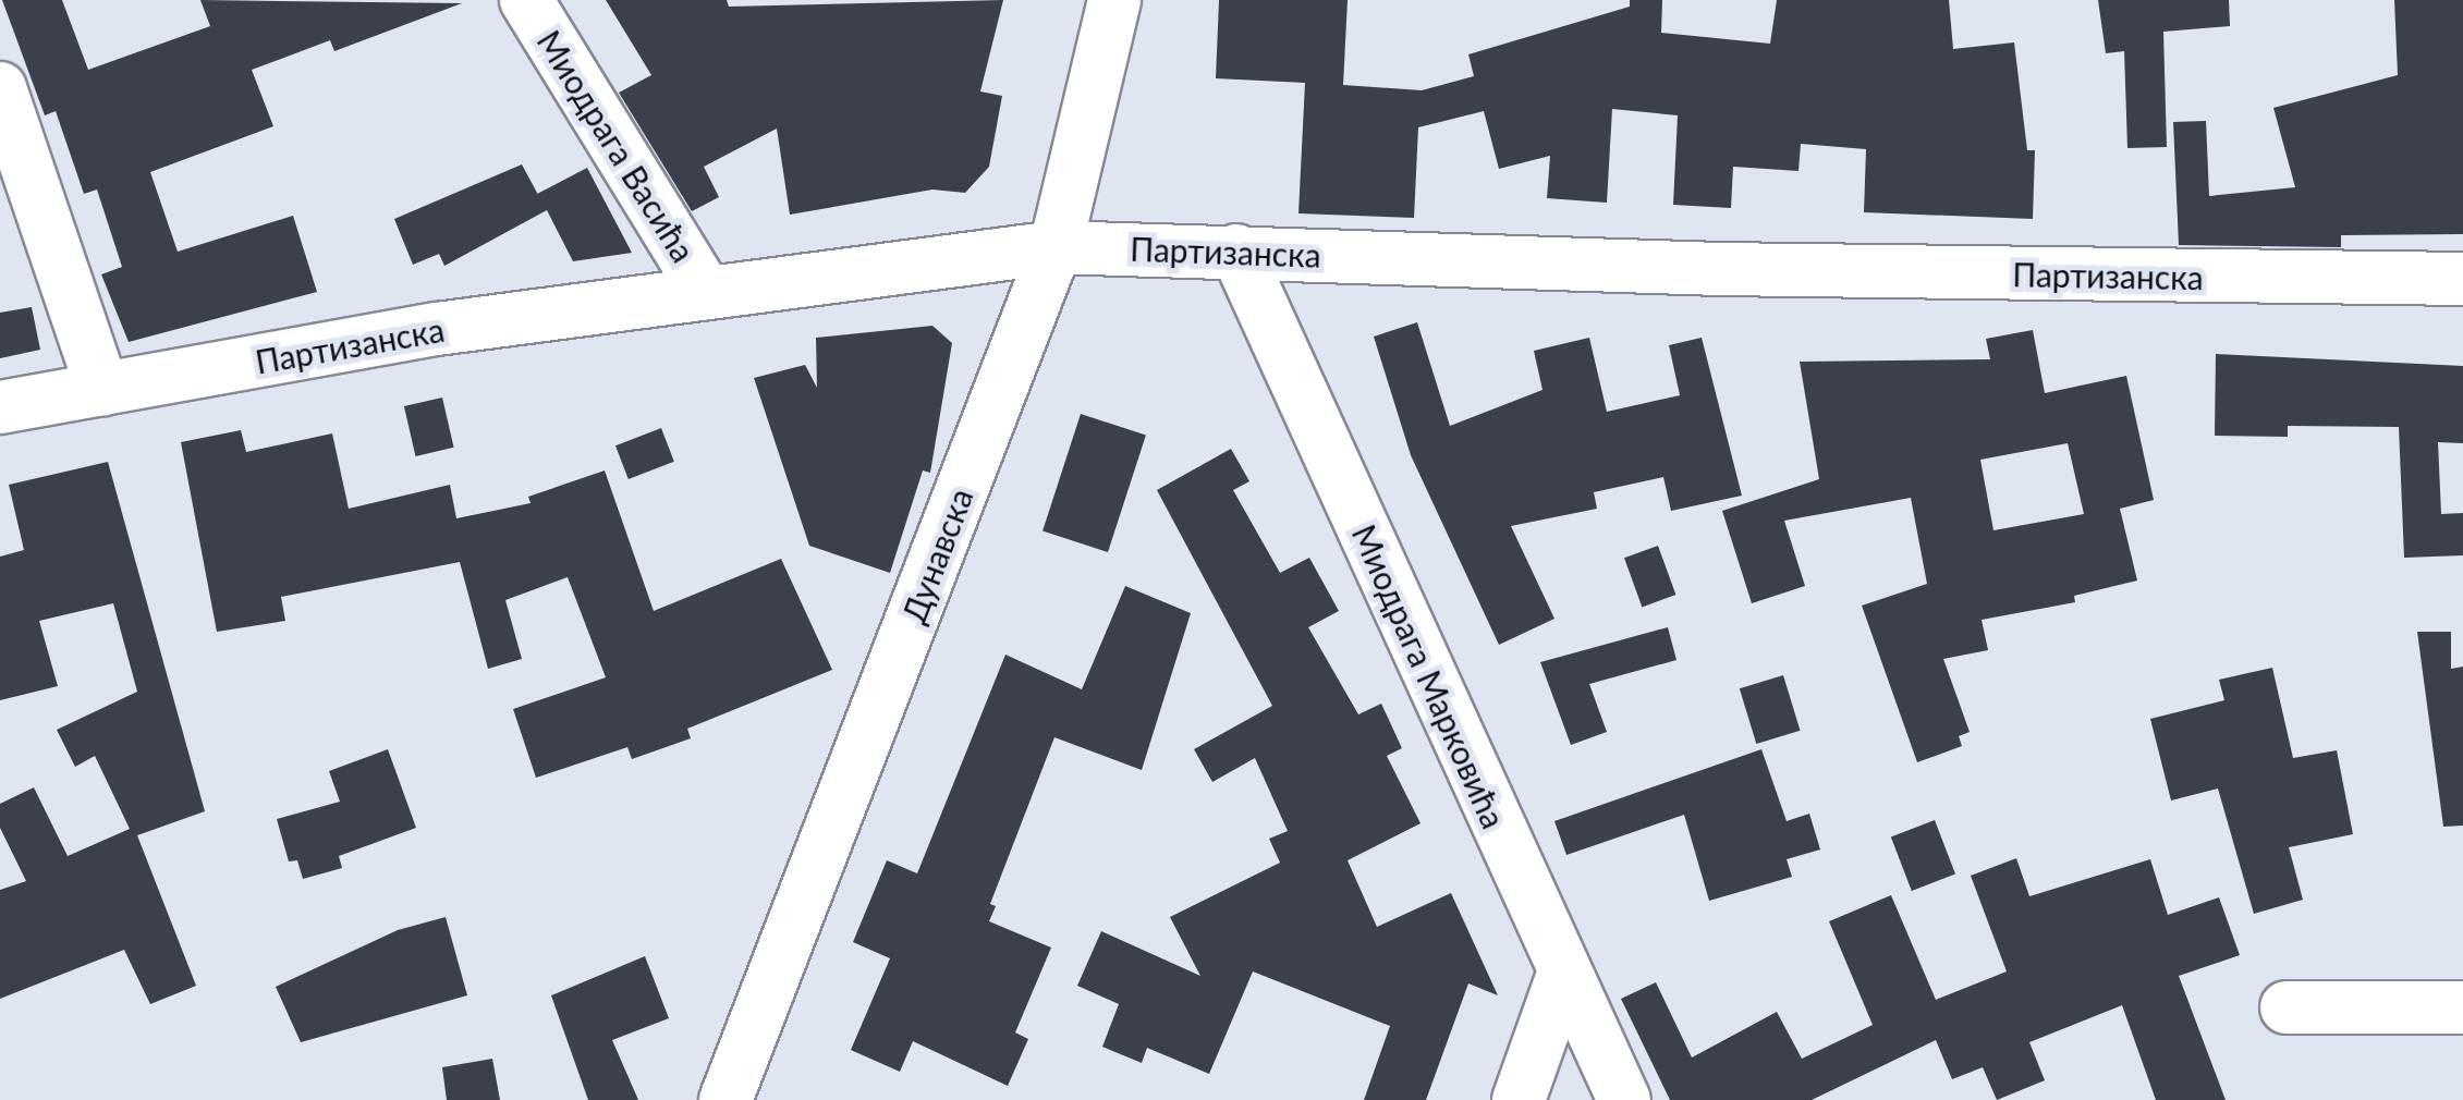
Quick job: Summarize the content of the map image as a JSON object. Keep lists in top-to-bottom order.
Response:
{
  "streets": {
    "street": [
      "Миодрага Васића",
      "Партизанска",
      "Дунавска",
      "Миодрага Марковића"
    ]
  },
  "crossings": [
    ["Миодрага Васића", "Партизанска"],
    ["Партизанска", "Дунавска"],
    ["Партизанска", "Миодрага Марковића"]
  ]
}
